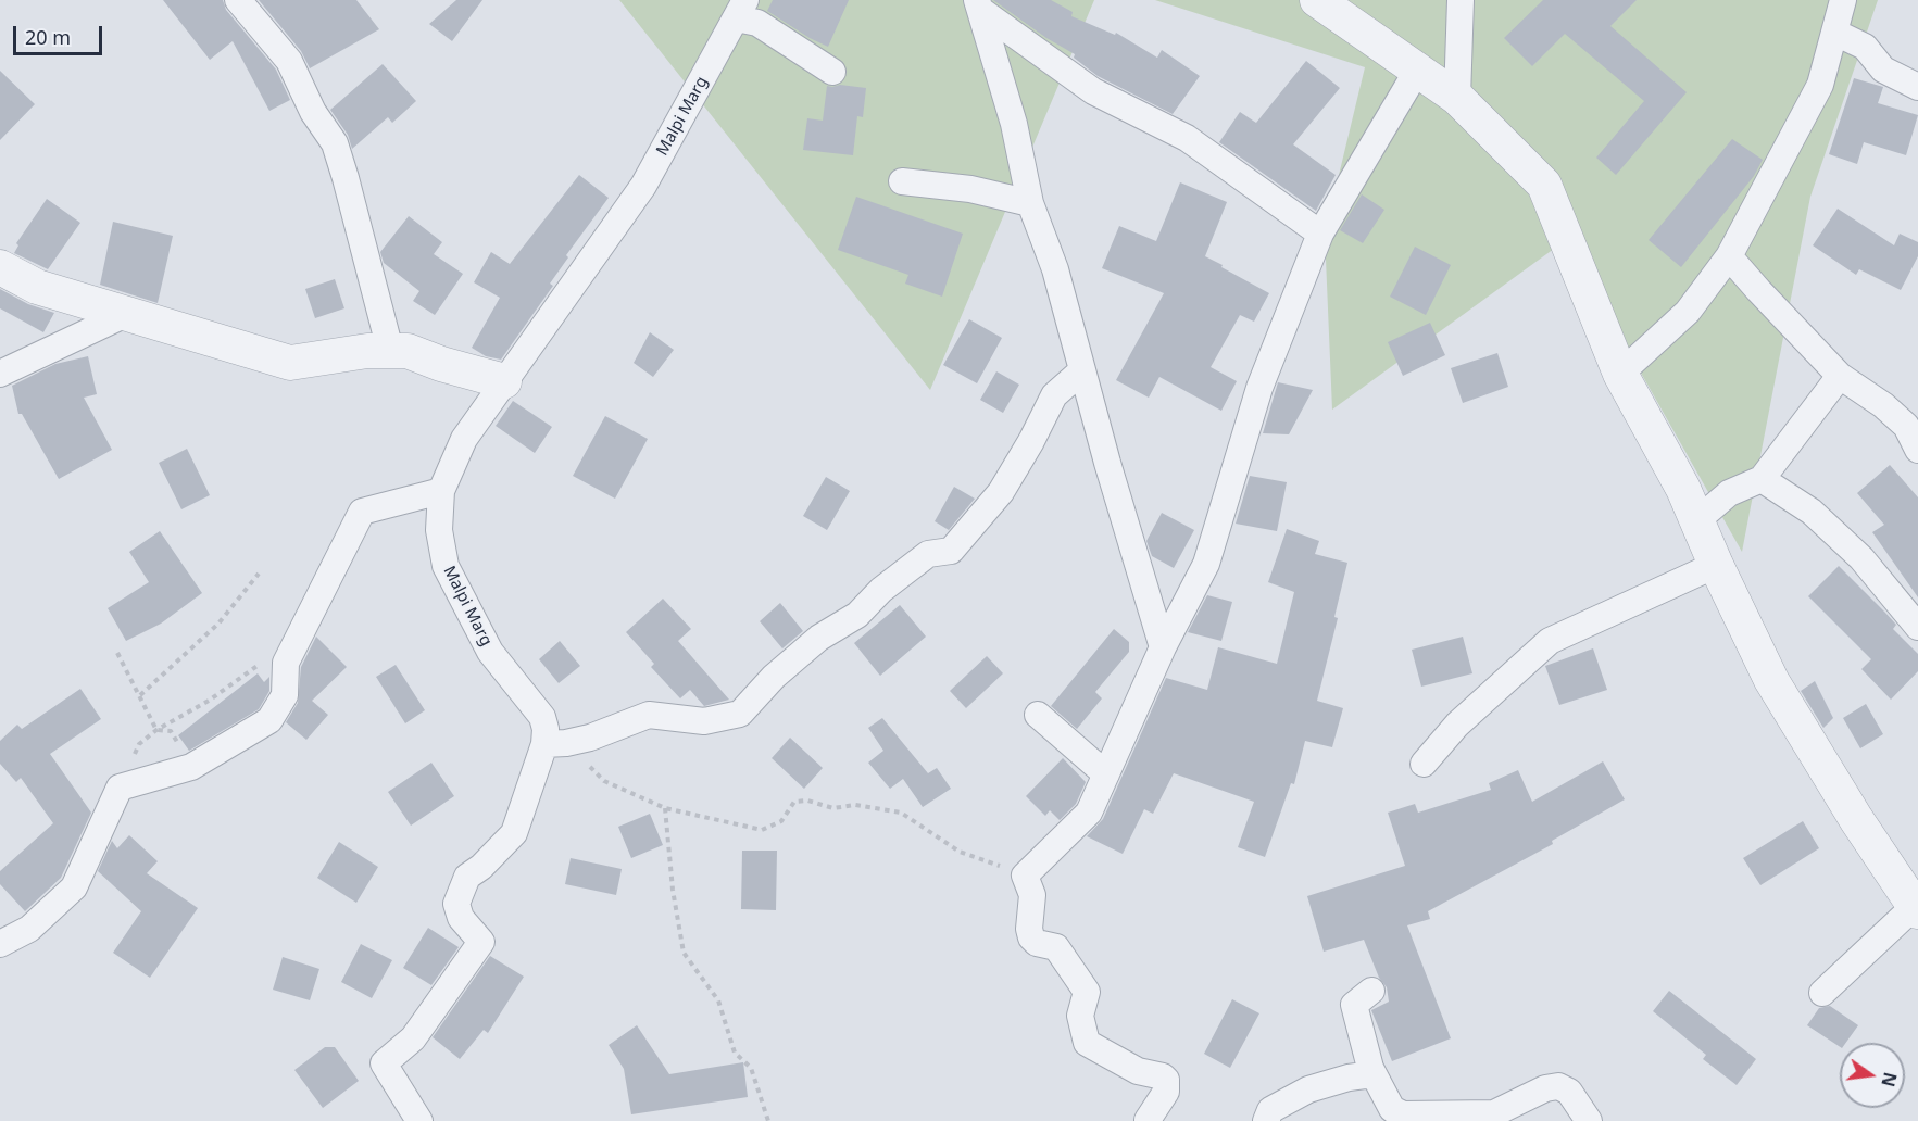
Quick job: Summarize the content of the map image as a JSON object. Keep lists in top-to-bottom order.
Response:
{
  "streets": {
    "street": ["Malpi Marg"]
  },
  "scale_bar": "20 m",
  "north": "right"
}
